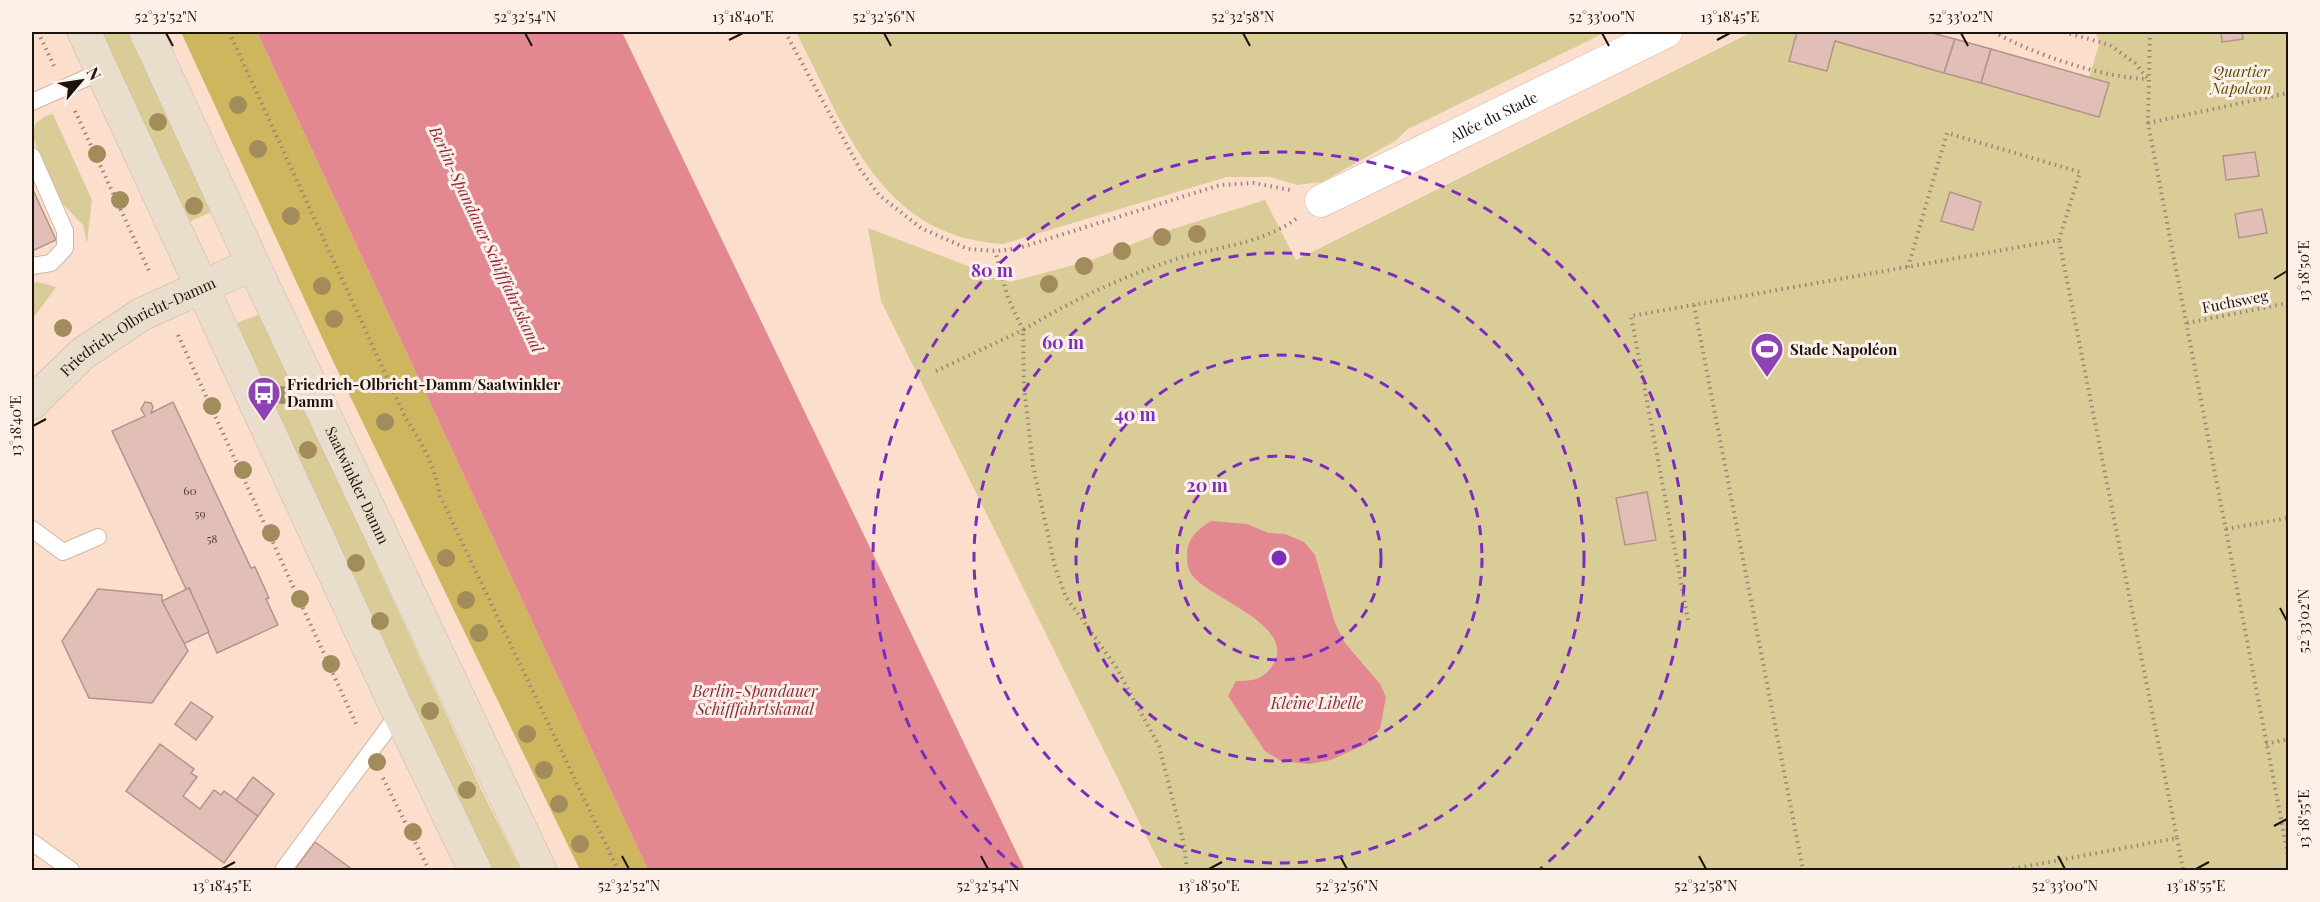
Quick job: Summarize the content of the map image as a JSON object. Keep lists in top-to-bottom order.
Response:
{
  "streets": {
    "main road": ["Friedrich-Olbricht-Damm", "Saatwinkler Damm"],
    "street": ["Allée du Stade"],
    "path": ["Fuchsweg"]
  },
  "crossings": [
    ["Friedrich-Olbricht-Damm", "Saatwinkler Damm"]
  ],
  "water": ["Berlin-Spandauer Schifffahrtskanal", "Kleine Libelle"],
  "parks": ["Quartier Napoleon"],
  "places": {
    "sports": ["Stade Napoléon"],
    "bus stop": ["Friedrich-Olbricht-Damm/Saatwinkler Damm"]
  },
  "house_numbers": ["60", "59", "58"],
  "north": "top right",
  "coordinates": [
    "52°32'52\"N",
    "52°32'54\"N",
    "13°18'40\"E",
    "52°32'56\"N",
    "52°32'58\"N",
    "52°33'00\"N",
    "13°18'45\"E",
    "52°33'02\"N",
    "13°18'50\"E",
    "13°18'55\"E"
  ],
  "rings": [
    "80 m",
    "60 m",
    "40 m",
    "20 m"
  ]
}
